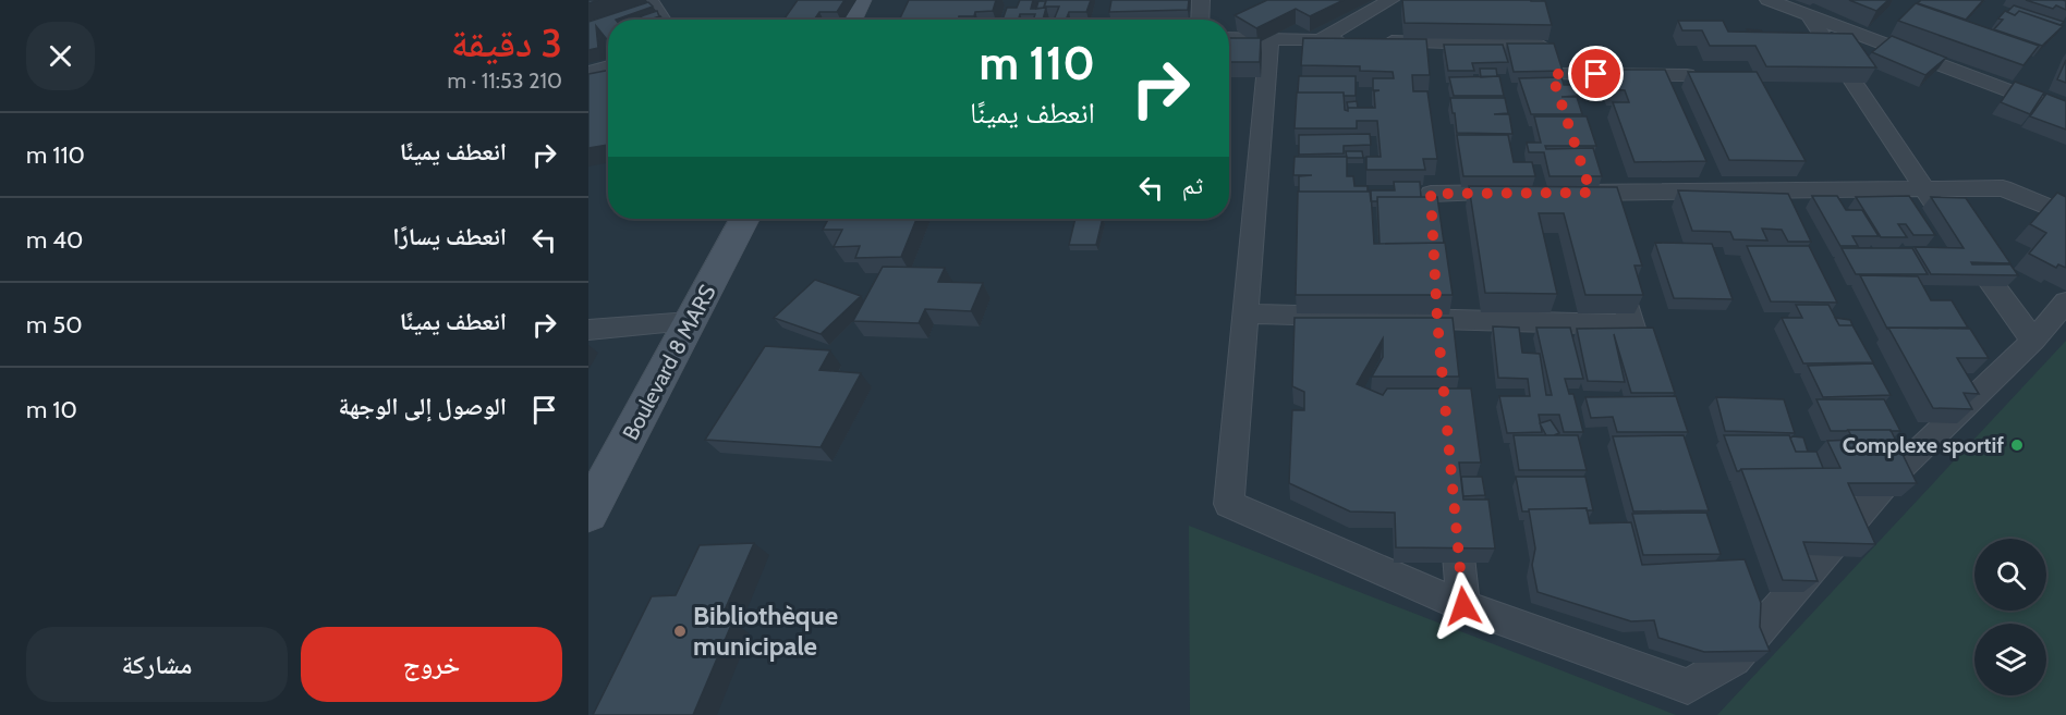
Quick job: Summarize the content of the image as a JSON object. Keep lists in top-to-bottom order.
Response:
{
  "streets": {
    "main road": ["Boulevard 8 MARS"]
  },
  "places": ["Complexe sportif", "Bibliothèque municipale"],
  "page": {
    "heading": ["3 دقيقة", "210 m · 11:53"],
    "turn": ["110 m", "انعطف يمينًا"],
    "list": [
      {
        "name": "انعطف يمينًا",
        "value": "110 m"
      },
      {
        "name": "انعطف يسارًا",
        "value": "40 m"
      },
      {
        "name": "انعطف يمينًا",
        "value": "50 m"
      },
      {
        "name": "الوصول إلى الوجهة",
        "value": "10 m"
      }
    ],
    "then": "ثم",
    "buttons": ["خروج", "مشاركة"]
  }
}
